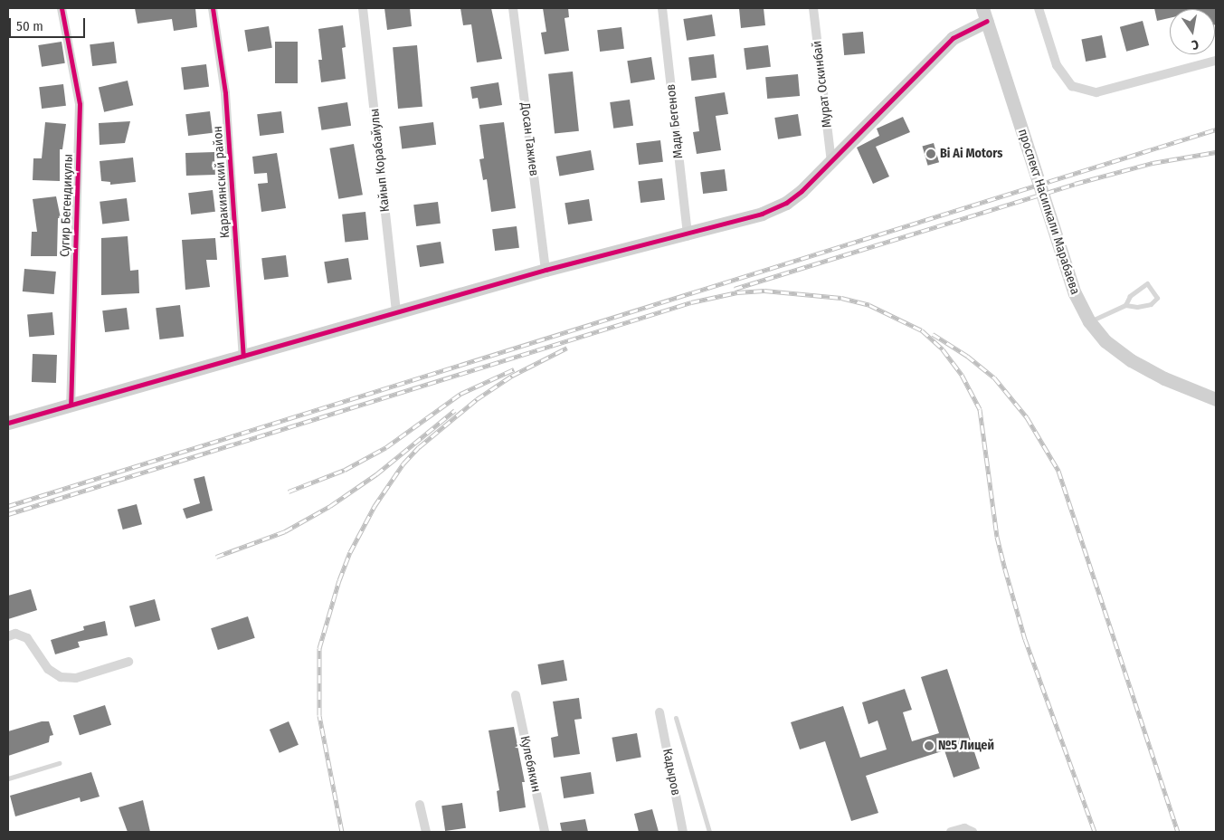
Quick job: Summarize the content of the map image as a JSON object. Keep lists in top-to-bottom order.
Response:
{
  "streets": {
    "street": [
      "Мурат Оскинбай",
      "Мади Бегенов",
      "Досан Тажиев",
      "Кайып Корабайулы",
      "Каракиянский район",
      "Сугир Бегендикулы",
      "проспект Насипкали Марабаева",
      "Кулебякин",
      "Кадыров"
    ]
  },
  "places": ["Bi Ai Motors", "№5 Лицей"],
  "scale_bar": "50 m",
  "north": "bottom"
}
